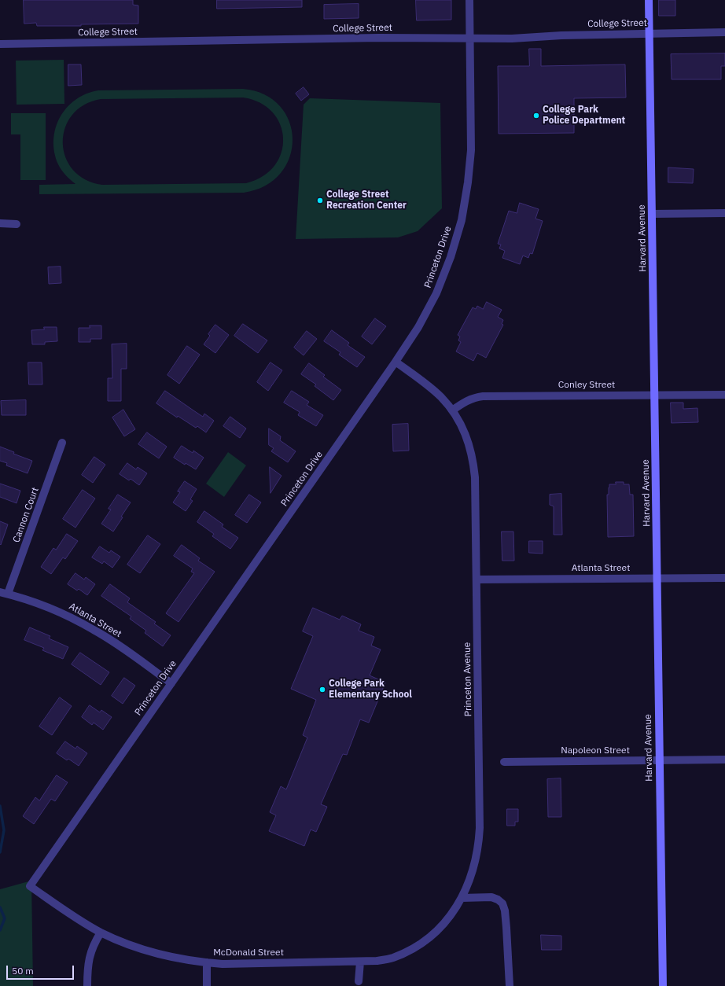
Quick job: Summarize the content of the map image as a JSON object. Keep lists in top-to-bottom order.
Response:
{
  "streets": {
    "street": [
      "College Street",
      "Harvard Avenue",
      "Princeton Drive",
      "Conley Street",
      "Cannon Court",
      "Atlanta Street",
      "Princeton Avenue",
      "Napoleon Street",
      "McDonald Street"
    ]
  },
  "crossings": [
    ["College Street", "Harvard Avenue"],
    ["College Street", "Princeton Drive"],
    ["Harvard Avenue", "Conley Street"],
    ["Harvard Avenue", "Atlanta Street"],
    ["Harvard Avenue", "Napoleon Street"],
    ["Princeton Drive", "Atlanta Street"],
    ["Princeton Drive", "Princeton Avenue"],
    ["Princeton Drive", "McDonald Street"],
    ["Conley Street", "Princeton Avenue"],
    ["Cannon Court", "Atlanta Street"],
    ["Atlanta Street", "Princeton Avenue"],
    ["Princeton Avenue", "McDonald Street"]
  ],
  "places": ["College Park Police Department", "College Street Recreation Center", "College Park Elementary School"],
  "scale_bar": "50 m"
}
